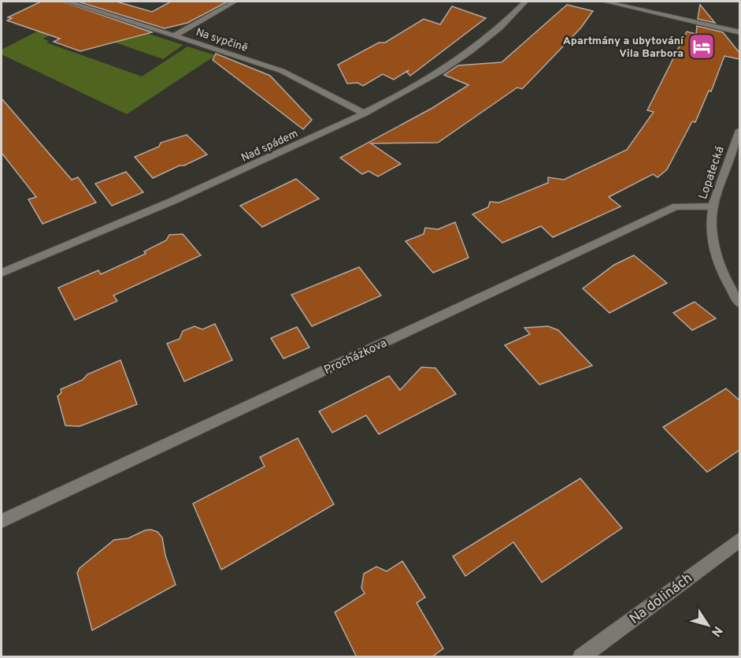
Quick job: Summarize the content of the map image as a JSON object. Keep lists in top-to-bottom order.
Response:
{
  "streets": {
    "street": [
      "Na sypčině",
      "Nad spádem",
      "Lopatecká",
      "Procházkova",
      "Na dolinách"
    ]
  },
  "crossings": [
    ["Na sypčině", "Nad spádem"],
    ["Lopatecká", "Procházkova"]
  ],
  "places": {
    "hotel": ["Apartmány a ubytování Vila Barbora"]
  },
  "north": "bottom right"
}
